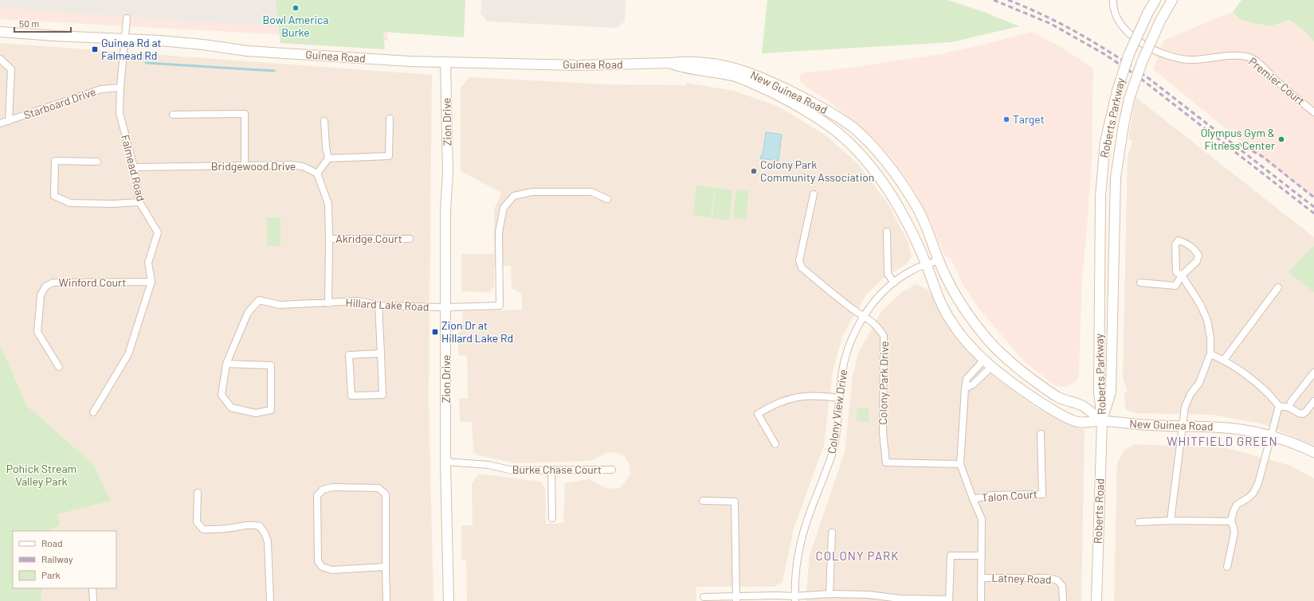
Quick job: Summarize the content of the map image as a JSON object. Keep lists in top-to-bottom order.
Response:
{
  "streets": {
    "main road": [
      "Guinea Road",
      "New Guinea Road",
      "Roberts Parkway",
      "Zion Drive",
      "Roberts Road"
    ],
    "street": [
      "Premier Court",
      "Starboard Drive",
      "Bridgewood Drive",
      "Falmead Road",
      "Akridge Court",
      "Winford Court",
      "Hillard Lake Road",
      "Colony Park Drive",
      "Colony View Drive",
      "Burke Chase Court",
      "Talon Court",
      "Latney Road"
    ]
  },
  "crossings": [
    ["Guinea Road", "New Guinea Road"],
    ["Guinea Road", "Zion Drive"],
    ["Guinea Road", "Falmead Road"],
    ["New Guinea Road", "Roberts Parkway"],
    ["New Guinea Road", "Colony View Drive"],
    ["New Guinea Road", "Talon Court"],
    ["New Guinea Road", "Roberts Road"],
    ["Starboard Drive", "Falmead Road"],
    ["Roberts Parkway", "Roberts Road"],
    ["Zion Drive", "Hillard Lake Road"],
    ["Zion Drive", "Burke Chase Court"],
    ["Bridgewood Drive", "Falmead Road"],
    ["Falmead Road", "Winford Court"],
    ["Colony Park Drive", "Colony View Drive"],
    ["Colony Park Drive", "Talon Court"],
    ["Talon Court", "Latney Road"]
  ],
  "districts": ["WHITFIELD GREEN", "COLONY PARK"],
  "parks": ["Pohick Stream Valley Park"],
  "places": {
    "other": [
      "Bowl America Burke",
      "Target",
      "Olympus Gym & Fitness Center",
      "Colony Park Community Association"
    ],
    "transit": ["Guinea Rd at Falmead Rd", "Zion Dr at Hillard Lake Rd"]
  },
  "legend": ["Road", "Railway", "Park"],
  "scale_bar": "50 m"
}
